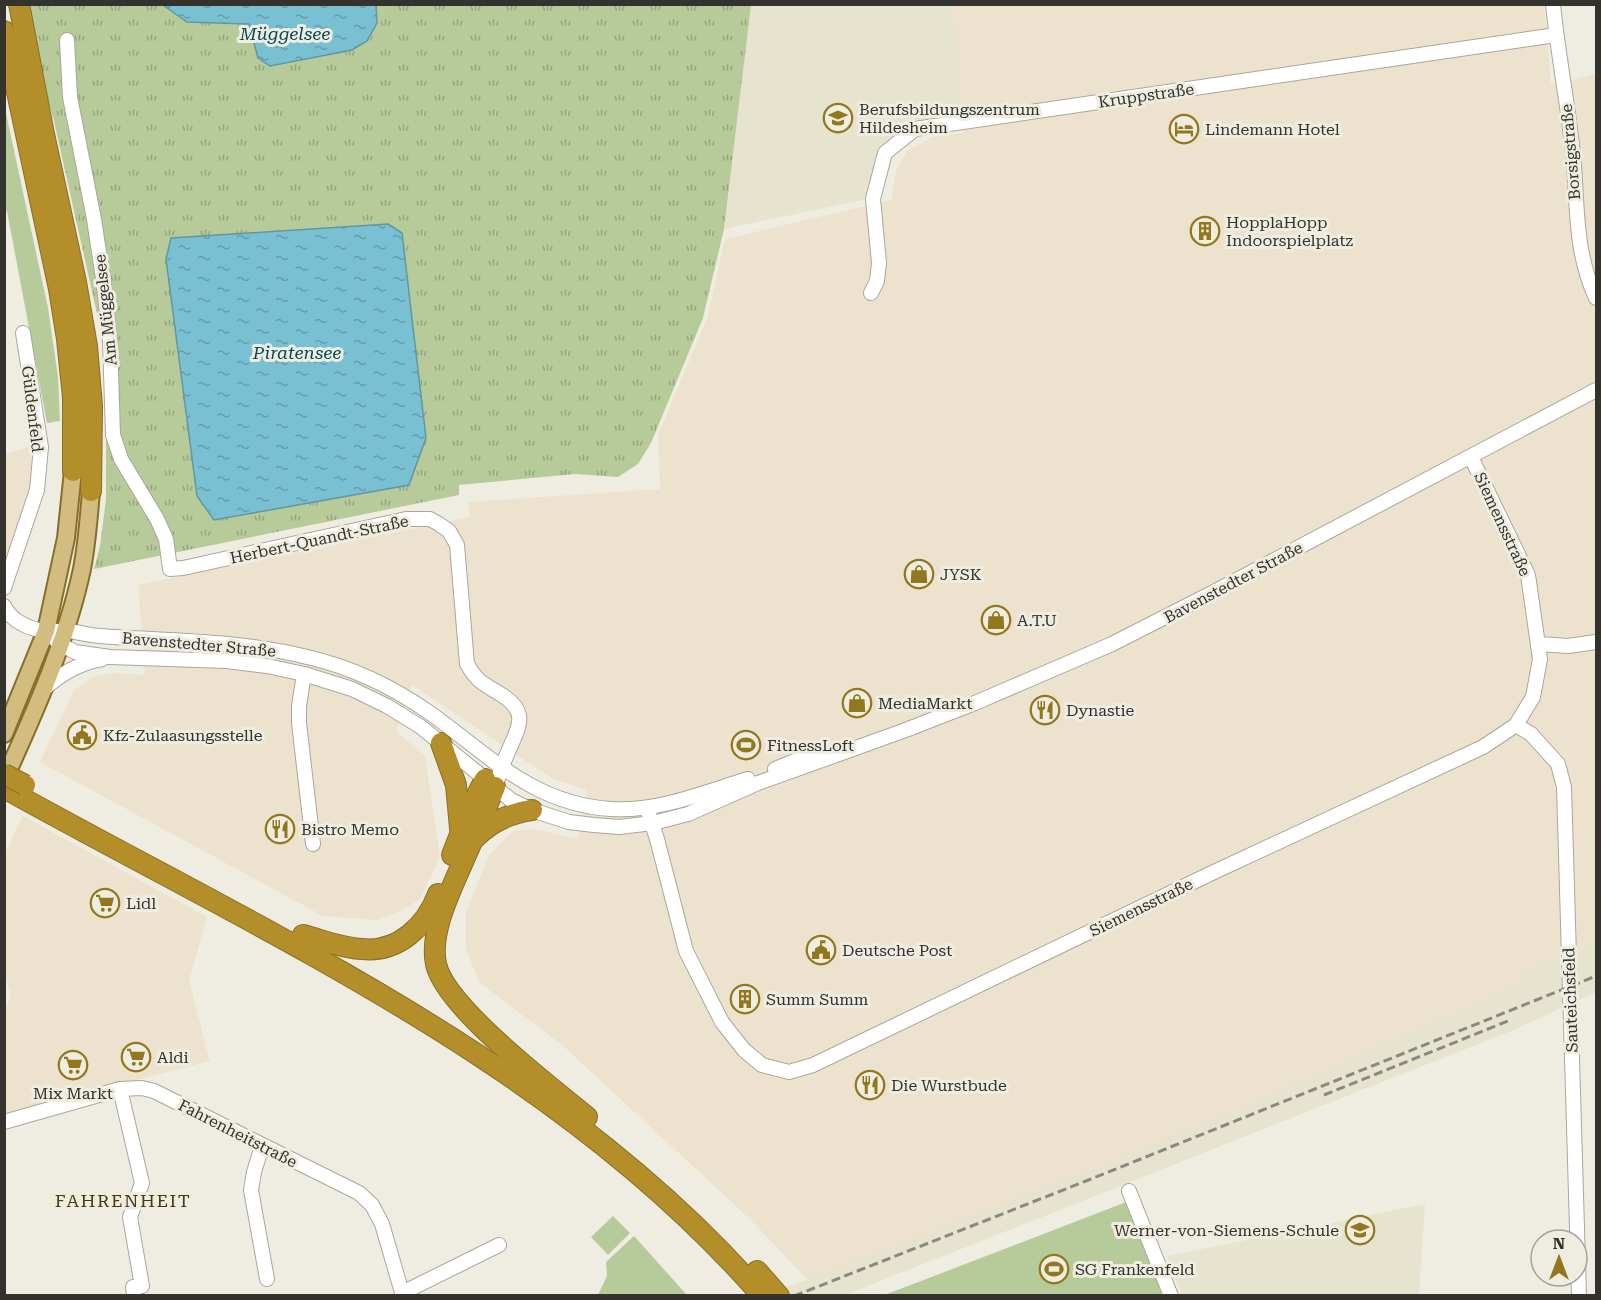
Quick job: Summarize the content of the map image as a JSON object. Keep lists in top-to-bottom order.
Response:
{
  "streets": {
    "street": [
      "Kruppstraße",
      "Borsigstraße",
      "Am Müggelsee",
      "Güldenfeld",
      "Siemensstraße",
      "Herbert-Quandt-Straße",
      "Bavenstedter Straße",
      "Sauteichsfeld",
      "Fahrenheitstraße"
    ]
  },
  "crossings": [
    ["Kruppstraße", "Borsigstraße"],
    ["Am Müggelsee", "Herbert-Quandt-Straße"],
    ["Siemensstraße", "Bavenstedter Straße"],
    ["Siemensstraße", "Sauteichsfeld"],
    ["Herbert-Quandt-Straße", "Bavenstedter Straße"]
  ],
  "districts": ["FAHRENHEIT"],
  "water": ["Müggelsee", "Piratensee"],
  "places": {
    "school or university": ["Berufsbildungszentrum Hildesheim", "Werner-von-Siemens-Schule"],
    "hotel": ["Lindemann Hotel"],
    "building": ["HopplaHopp Indoorspielplatz", "Summ Summ"],
    "shop": ["JYSK", "A.T.U", "MediaMarkt"],
    "restaurant": ["Dynastie", "Bistro Memo", "Die Wurstbude"],
    "public building": ["Kfz-Zulaasungsstelle", "Deutsche Post"],
    "sports": ["FitnessLoft", "SG Frankenfeld"],
    "supermarket": ["Lidl", "Aldi", "Mix Markt"]
  },
  "north": "top"
}
